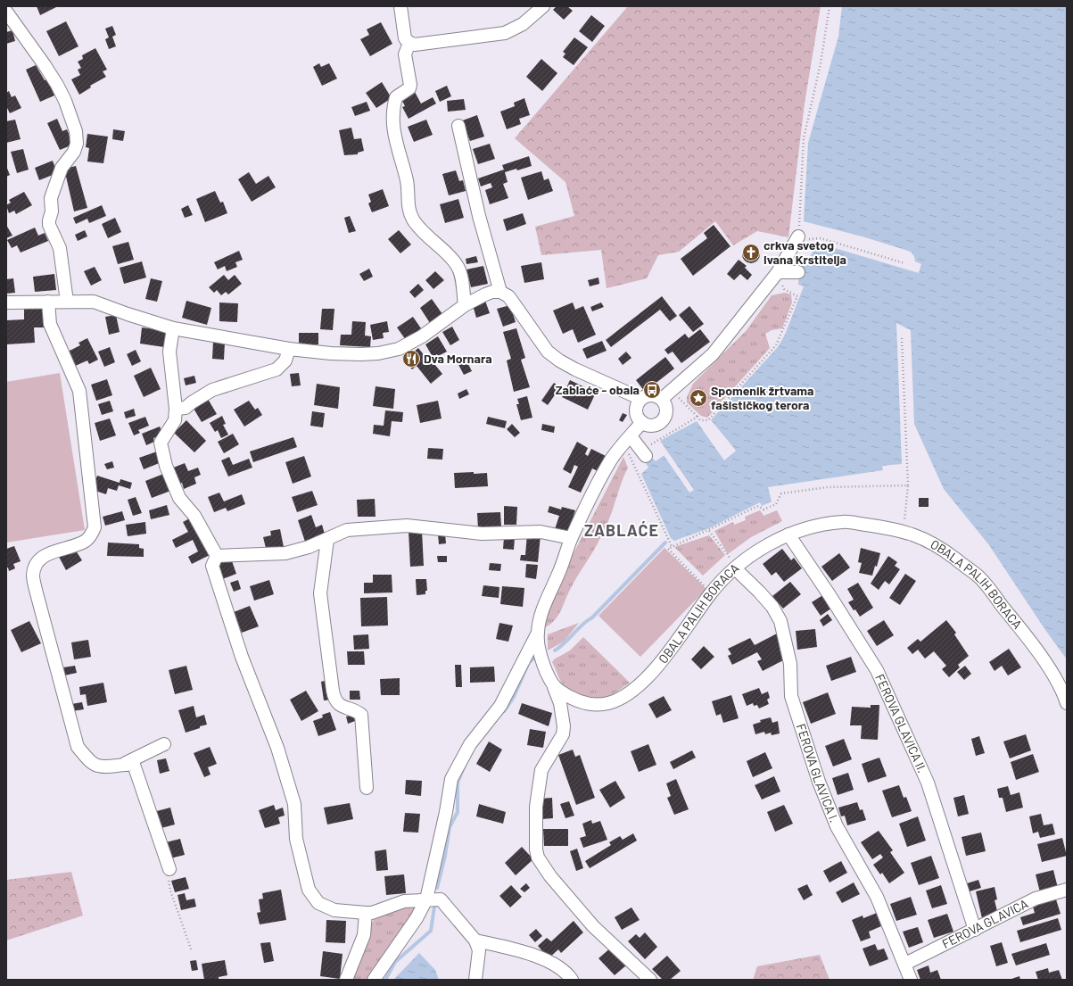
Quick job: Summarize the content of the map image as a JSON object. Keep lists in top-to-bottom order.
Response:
{
  "streets": {
    "street": [
      "OBALA PALIH BORACA",
      "FEROVA GLAVICA II.",
      "FEROVA GLAVICA I.",
      "FEROVA GLAVICA"
    ]
  },
  "crossings": [
    ["OBALA PALIH BORACA", "FEROVA GLAVICA II."],
    ["OBALA PALIH BORACA", "FEROVA GLAVICA I."],
    ["FEROVA GLAVICA II.", "FEROVA GLAVICA"],
    ["FEROVA GLAVICA I.", "FEROVA GLAVICA"]
  ],
  "districts": ["ZABLAĆE"],
  "places": {
    "church": ["crkva svetog Ivana Krstitelja"],
    "restaurant": ["Dva Mornara"],
    "bus stop": ["Zablaće - obala"],
    "place": ["Spomenik žrtvama fašističkog terora"]
  }
}
